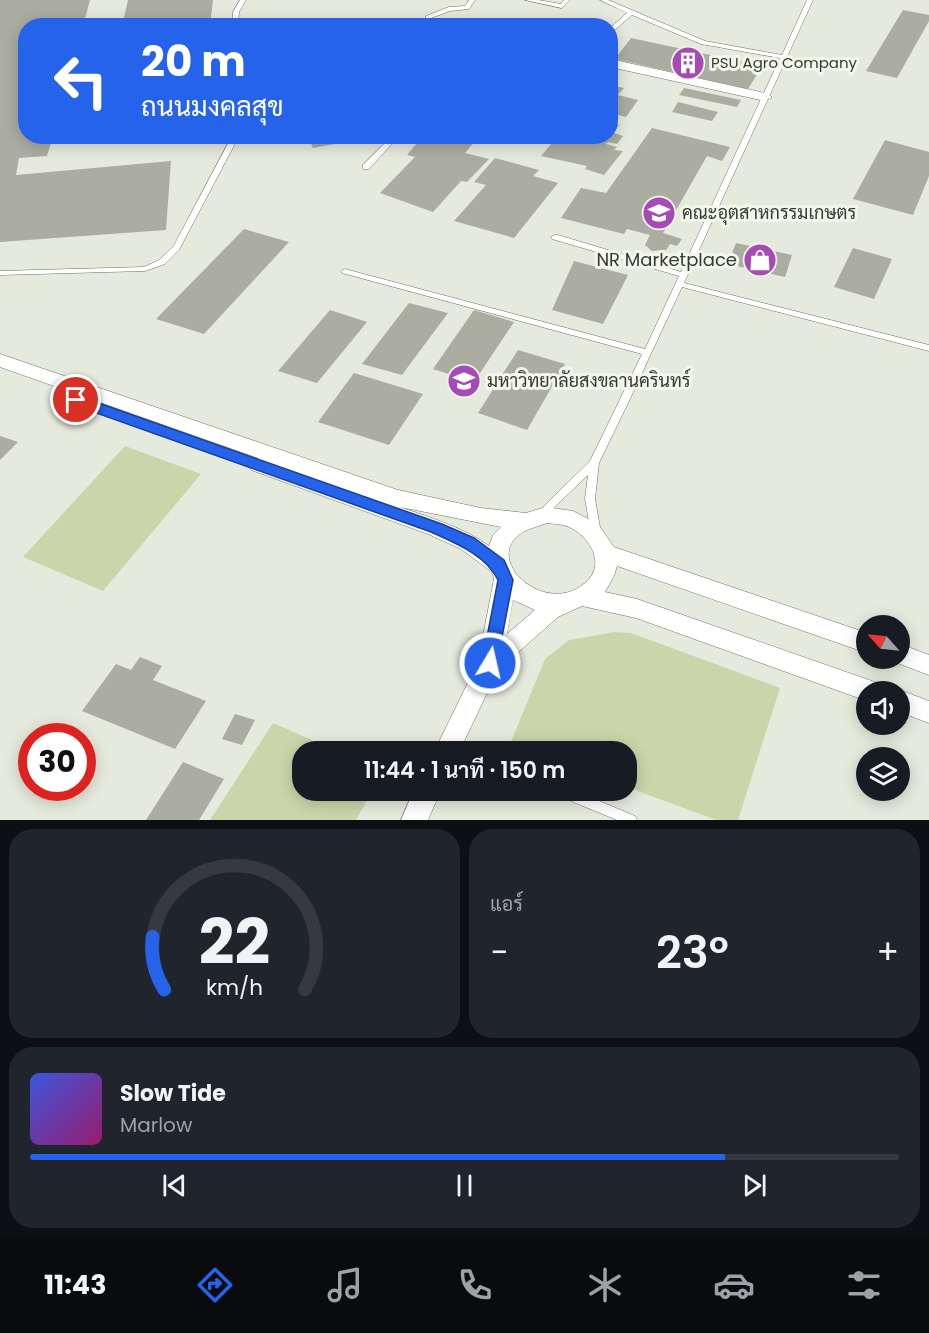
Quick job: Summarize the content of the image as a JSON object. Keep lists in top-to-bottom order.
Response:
{
  "places": {
    "building": ["PSU Agro Company"],
    "school or university": ["คณะอุตสาหกรรมเกษตร", "มหาวิทยาลัยสงขลานครินทร์"],
    "shop": ["NR Marketplace"]
  },
  "north": "top left",
  "page": {
    "turn": ["20 m", "ถนนมงคลสุข"],
    "limit": "30",
    "trip": "11:44 · 1 นาที · 150 m",
    "tile": "แอร์",
    "heat": ["−", "23°", "+"],
    "song": ["Slow Tide", "Marlow"],
    "tabs": "11:43",
    "gauge": ["22", "km/h"]
  }
}
